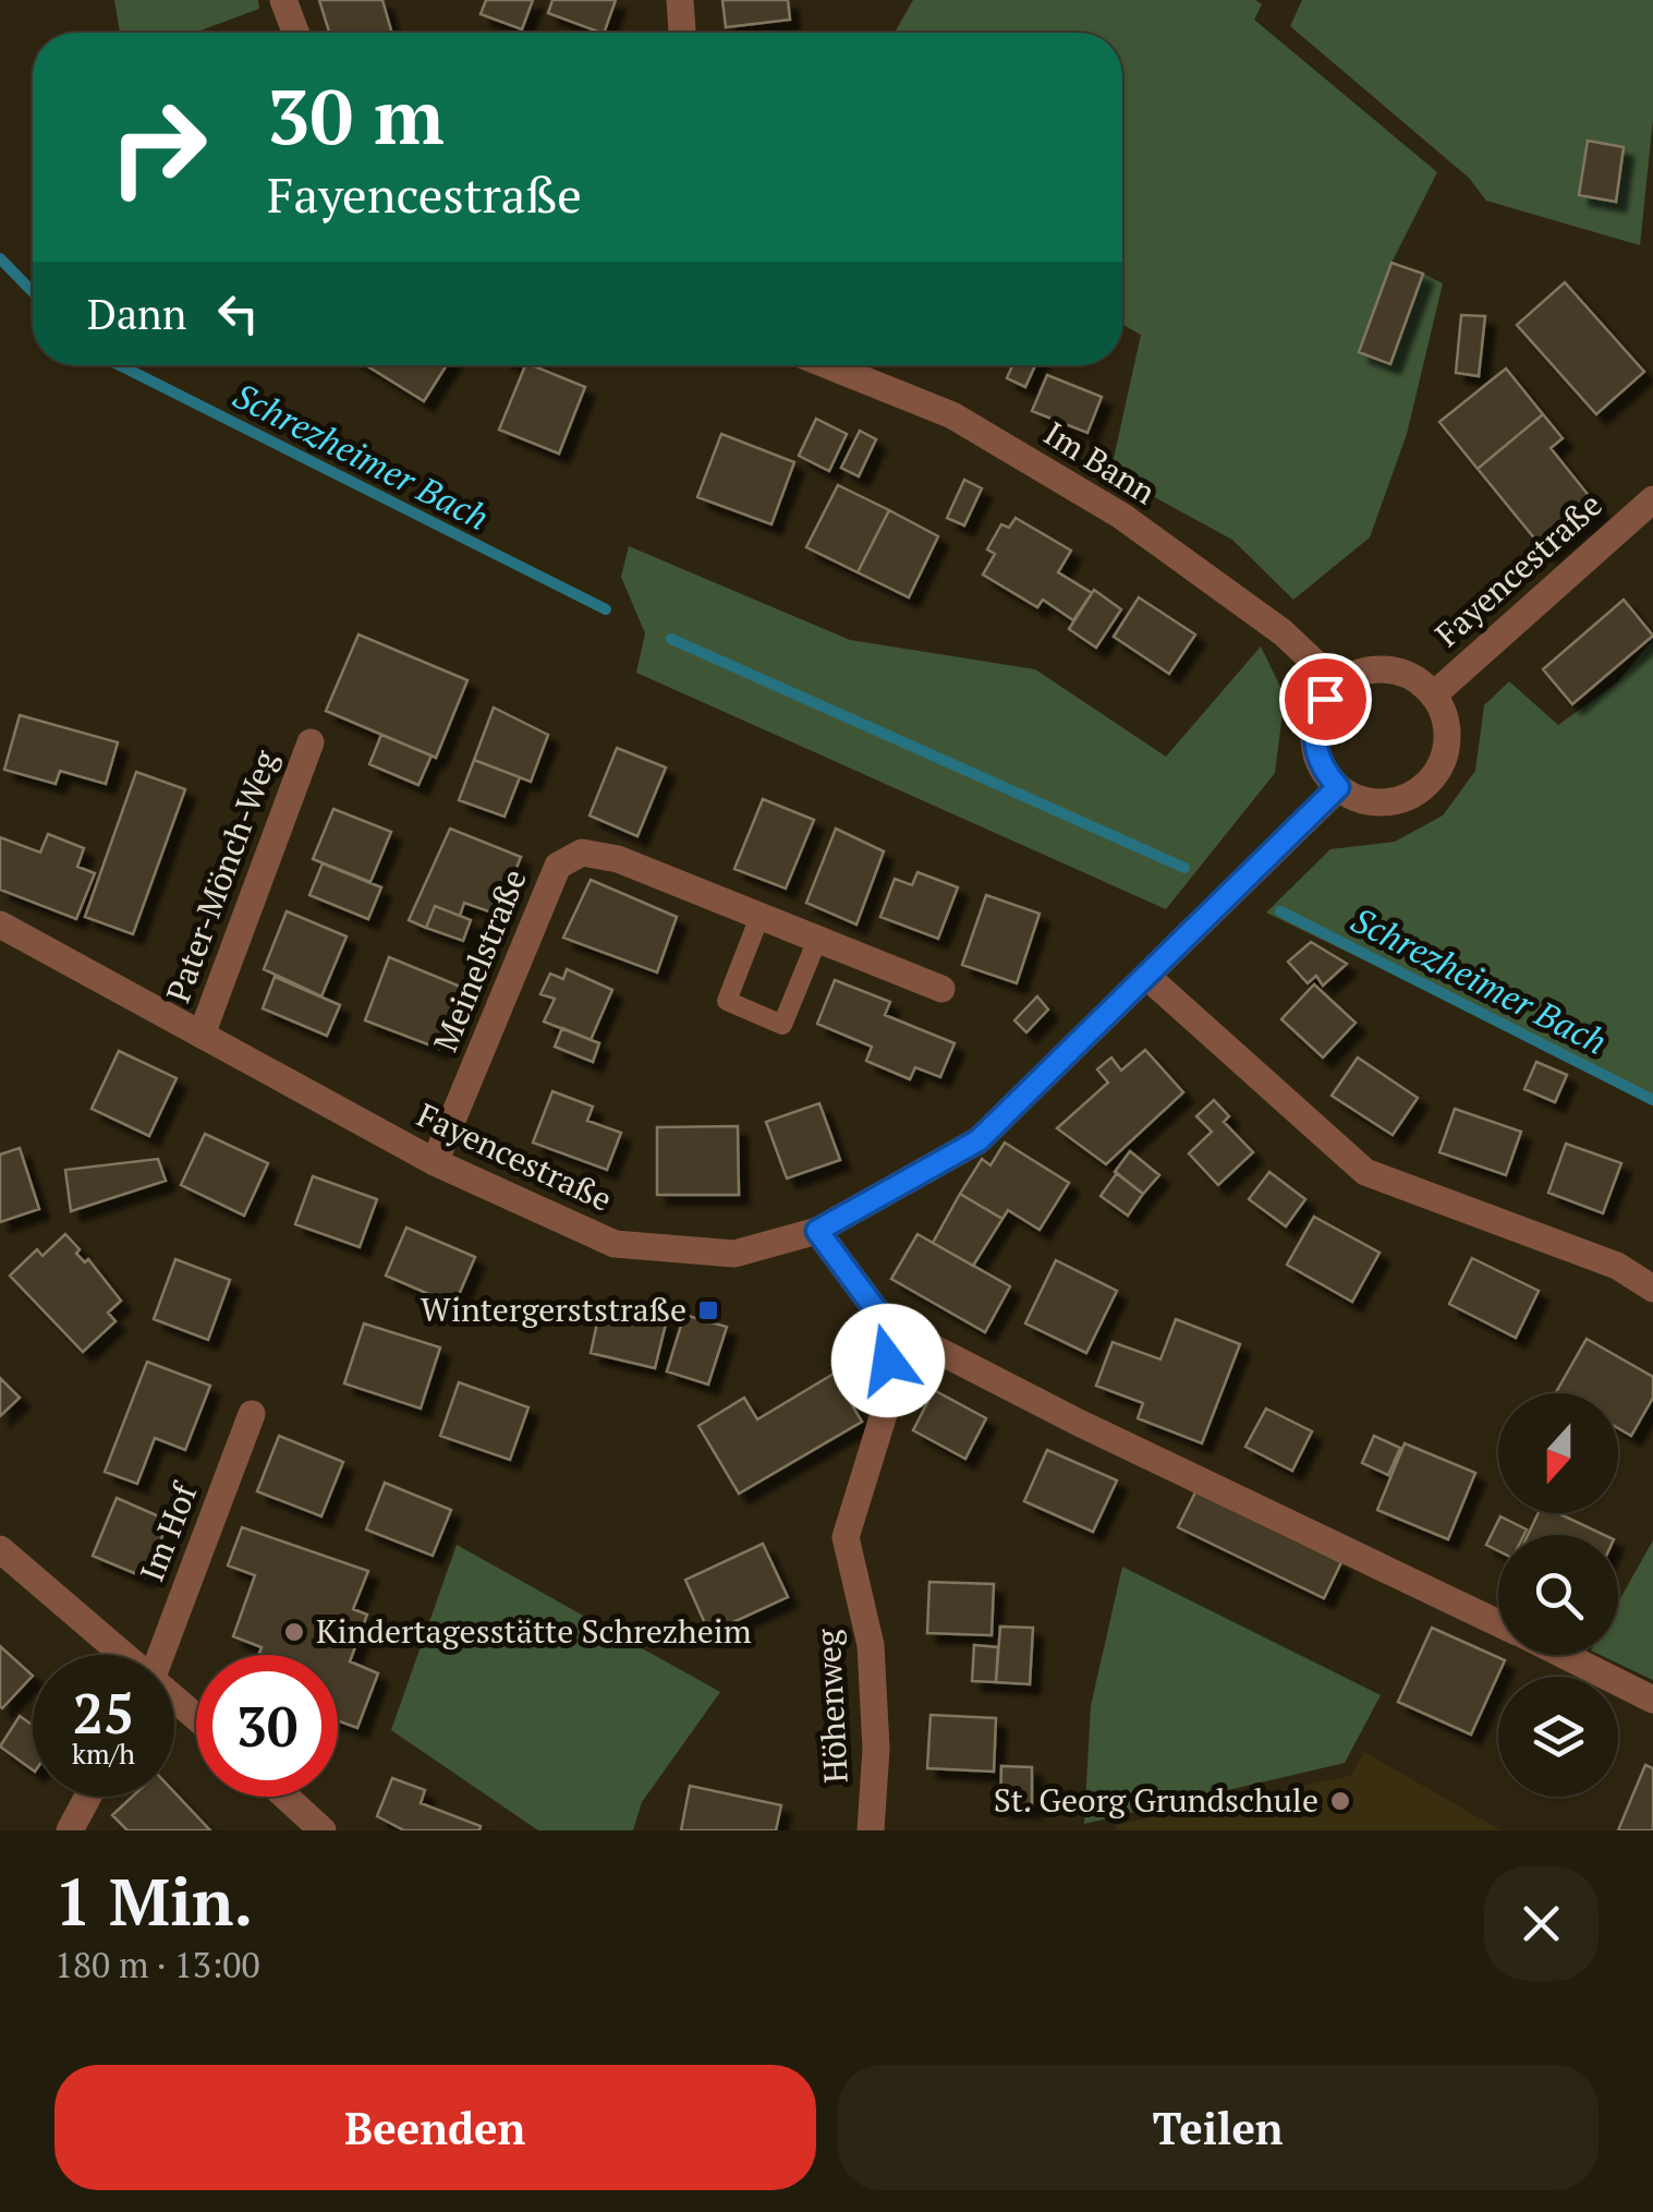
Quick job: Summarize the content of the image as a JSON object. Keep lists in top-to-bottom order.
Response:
{
  "streets": {
    "street": [
      "Im Bann",
      "Fayencestraße",
      "Pater-Mönch-Weg",
      "Meinelstraße",
      "Im Hof",
      "Höhenweg"
    ]
  },
  "crossings": [
    ["Im Bann", "Fayencestraße"],
    ["Fayencestraße", "Pater-Mönch-Weg"],
    ["Fayencestraße", "Meinelstraße"]
  ],
  "water": ["Schrezheimer Bach"],
  "places": {
    "transit": ["Wintergerststraße"],
    "other": ["Kindertagesstätte Schrezheim", "St. Georg Grundschule"]
  },
  "north": "bottom",
  "page": {
    "turn": ["30 m", "Fayencestraße"],
    "then": "Dann",
    "speed": "25 km/h",
    "limit": "30",
    "heading": ["1 Min.", "180 m · 13:00"],
    "buttons": ["Beenden", "Teilen"]
  }
}
